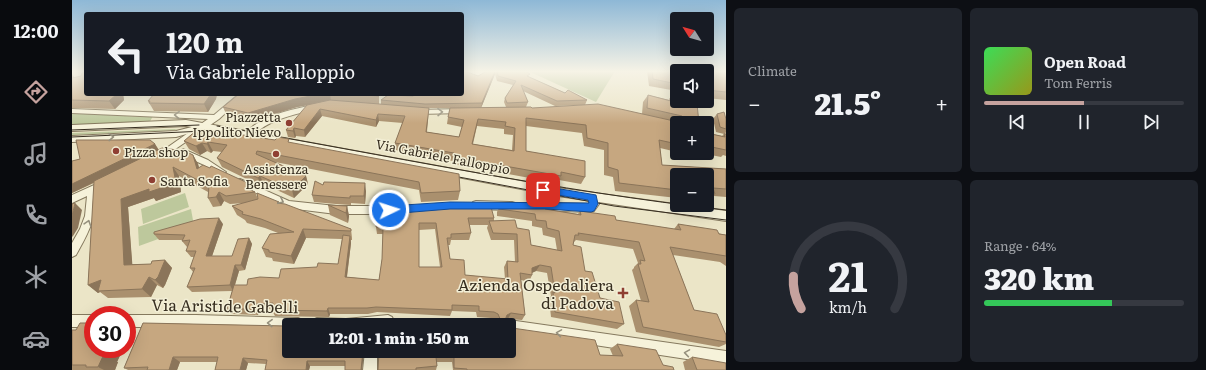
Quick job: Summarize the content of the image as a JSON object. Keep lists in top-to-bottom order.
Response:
{
  "streets": {
    "street": ["Via Gabriele Falloppio", "Via Aristide Gabelli"]
  },
  "one_way": ["Via Aristide Gabelli"],
  "places": {
    "other": [
      "Piazzetta Ippolito Nievo",
      "Pizza shop",
      "Assistenza Benessere",
      "Santa Sofia"
    ],
    "health": ["Azienda Ospedaliera di Padova"]
  },
  "north": "top left",
  "page": {
    "tabs": "12:00",
    "tile": [
      "Climate",
      ["Range · 64%", "320 km"]
    ],
    "map_buttons": ["+", "−"],
    "turn": ["120 m", "Via Gabriele Falloppio"],
    "song": ["Open Road", "Tom Ferris"],
    "heat": ["−", "21.5°", "+"],
    "limit": "30",
    "trip": "12:01 · 1 min · 150 m",
    "gauge": ["21", "km/h"]
  }
}
